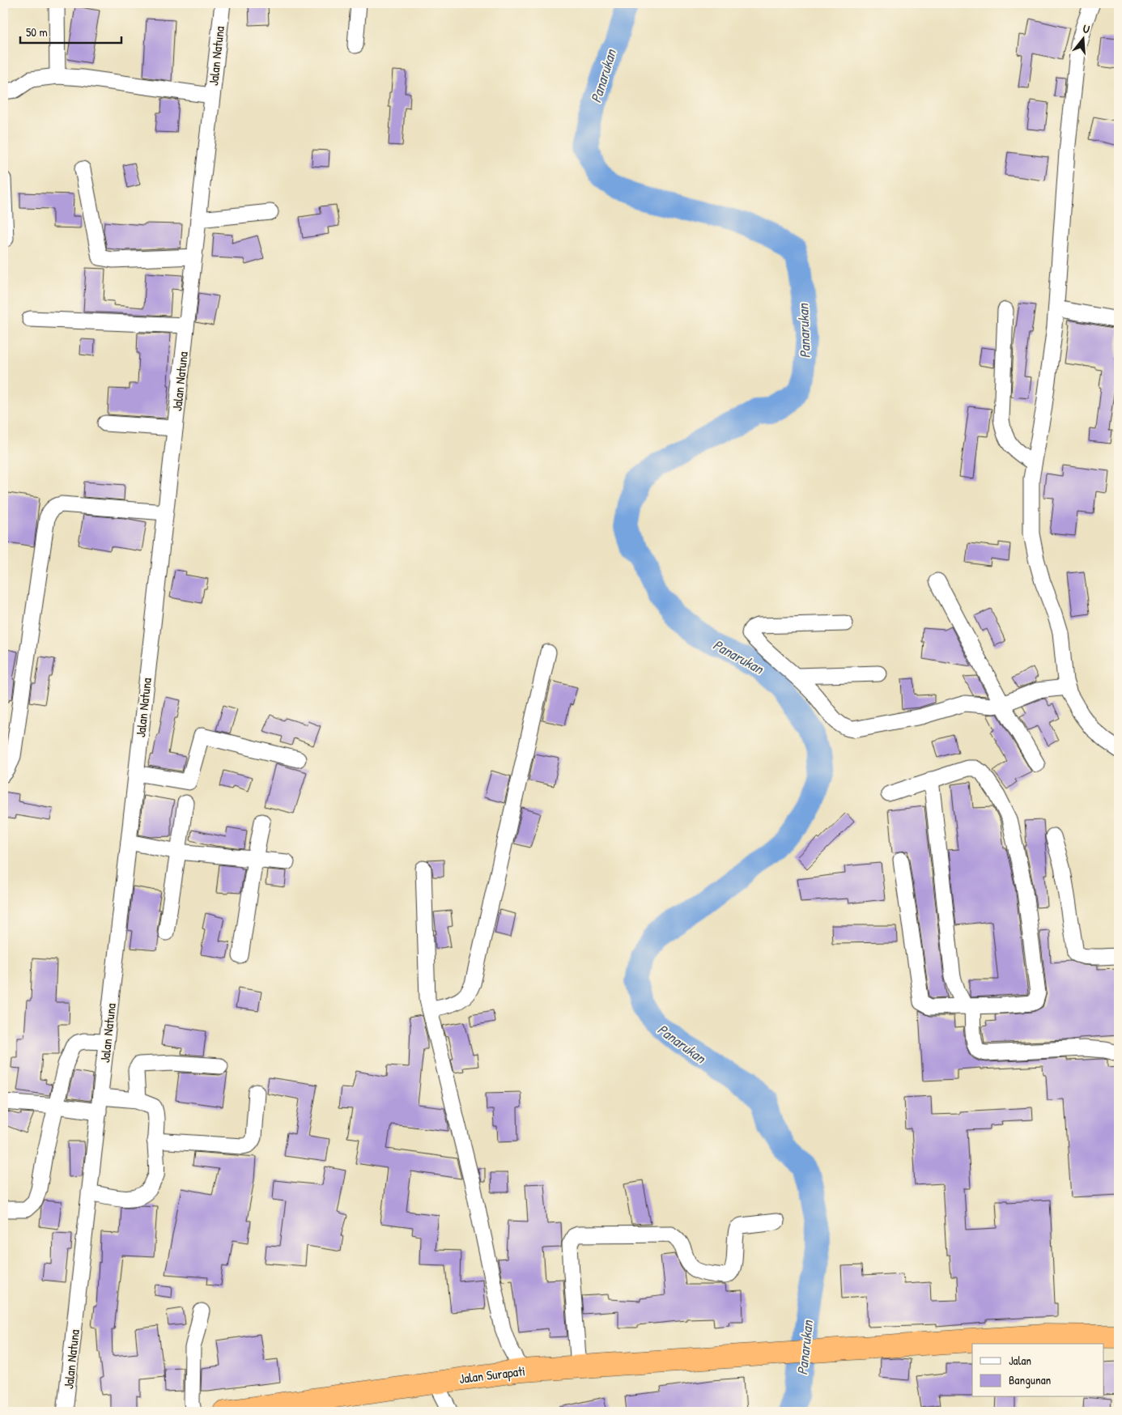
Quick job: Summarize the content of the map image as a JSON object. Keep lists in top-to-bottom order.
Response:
{
  "streets": {
    "highway": ["Jalan Surapati"],
    "street": ["Jalan Natuna"]
  },
  "water": ["Panarukan"],
  "legend": ["Jalan", "Bangunan"],
  "scale_bar": "50 m",
  "north": "top"
}
